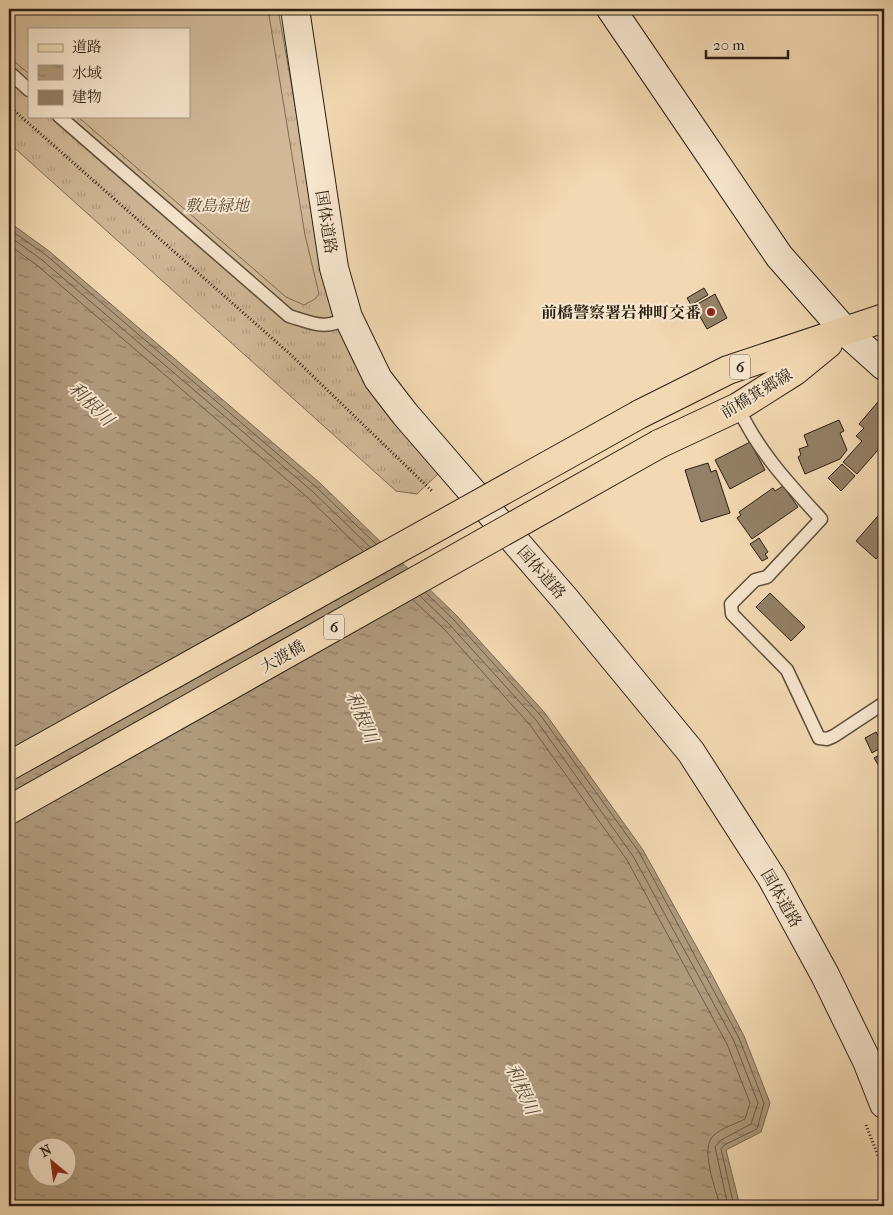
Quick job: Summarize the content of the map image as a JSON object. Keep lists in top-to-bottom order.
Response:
{
  "streets": {
    "main road": ["6", "前橋箕郷線", "大渡橋"],
    "street": ["国体道路"]
  },
  "crossings": [
    ["前橋箕郷線", "大渡橋"]
  ],
  "water": ["利根川"],
  "parks": ["敷島緑地"],
  "places": ["前橋警察署岩神町交番"],
  "legend": ["道路", "水域", "建物"],
  "scale_bar": "20 m",
  "north": "top left"
}
